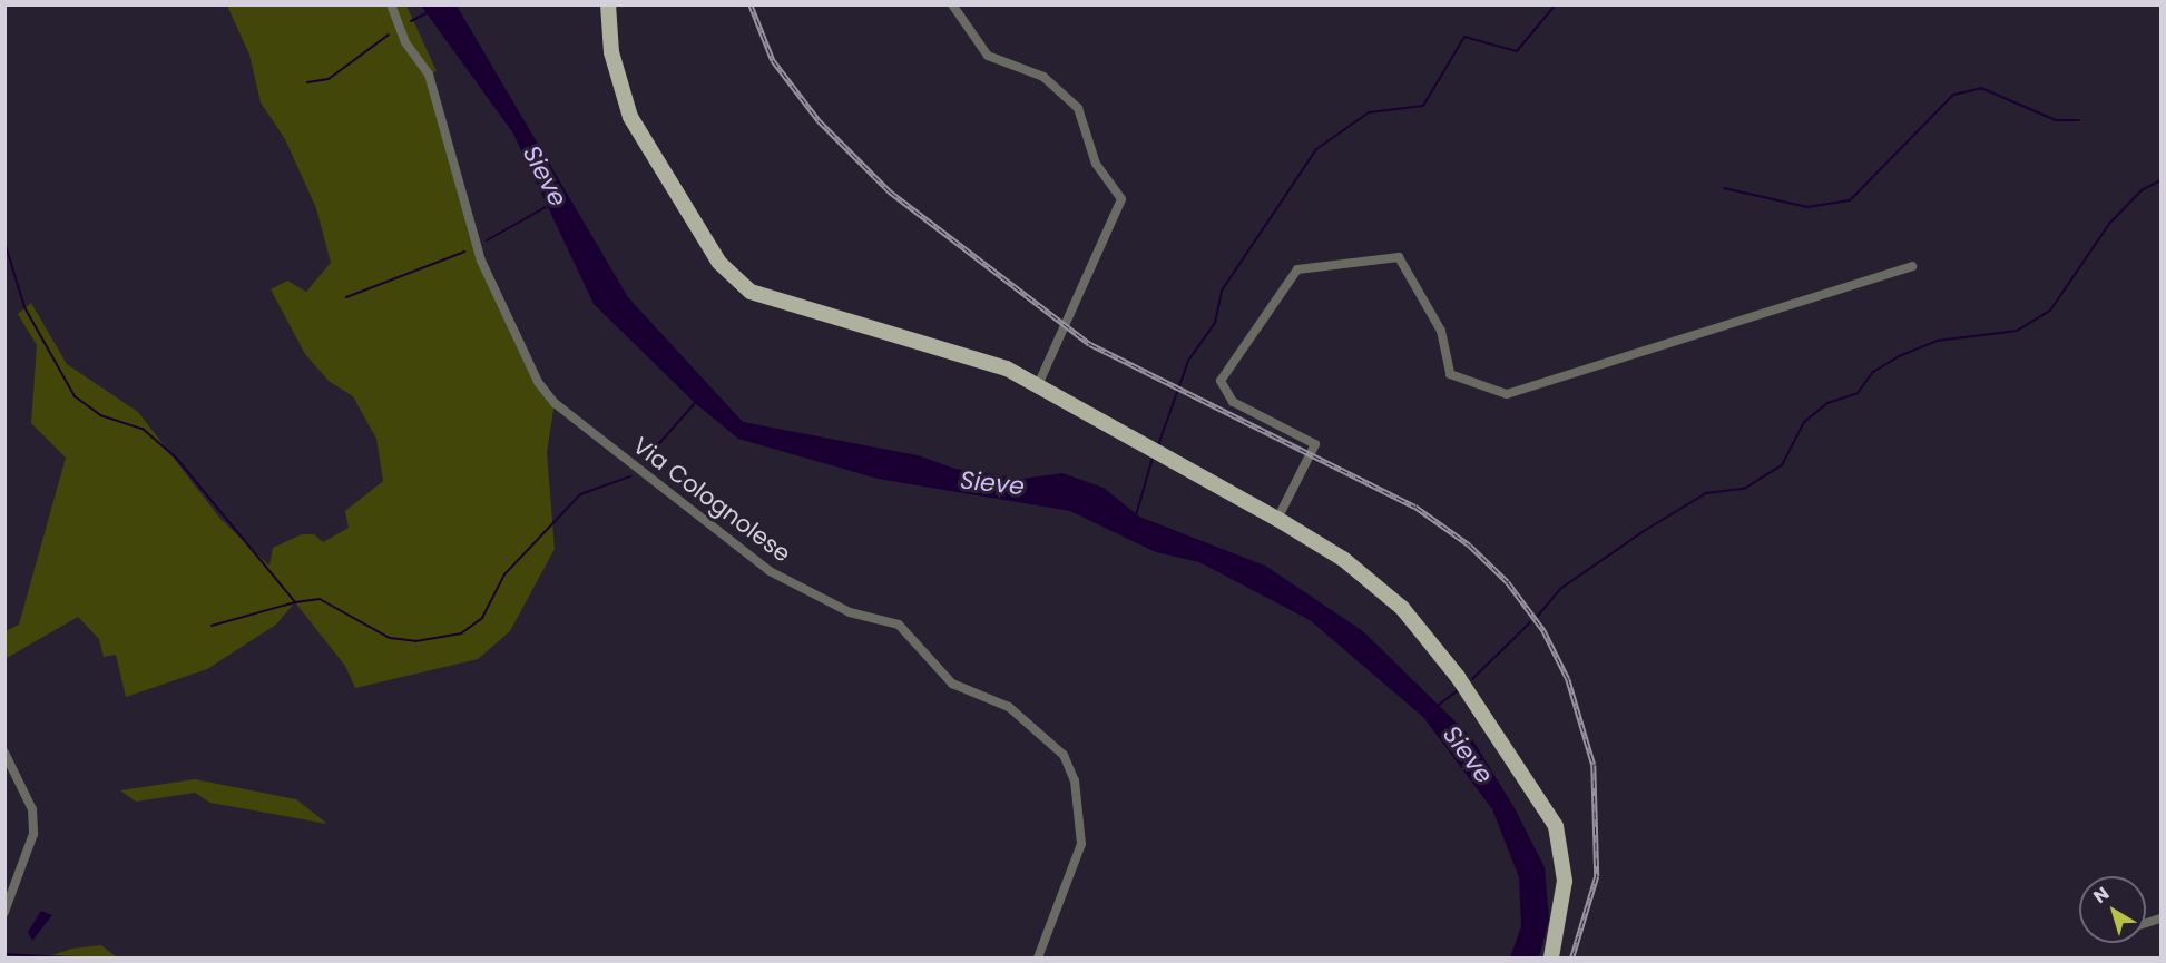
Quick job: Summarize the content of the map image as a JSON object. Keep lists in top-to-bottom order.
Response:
{
  "streets": {
    "street": ["Via Colognolese"]
  },
  "water": ["Sieve"],
  "north": "top left"
}
